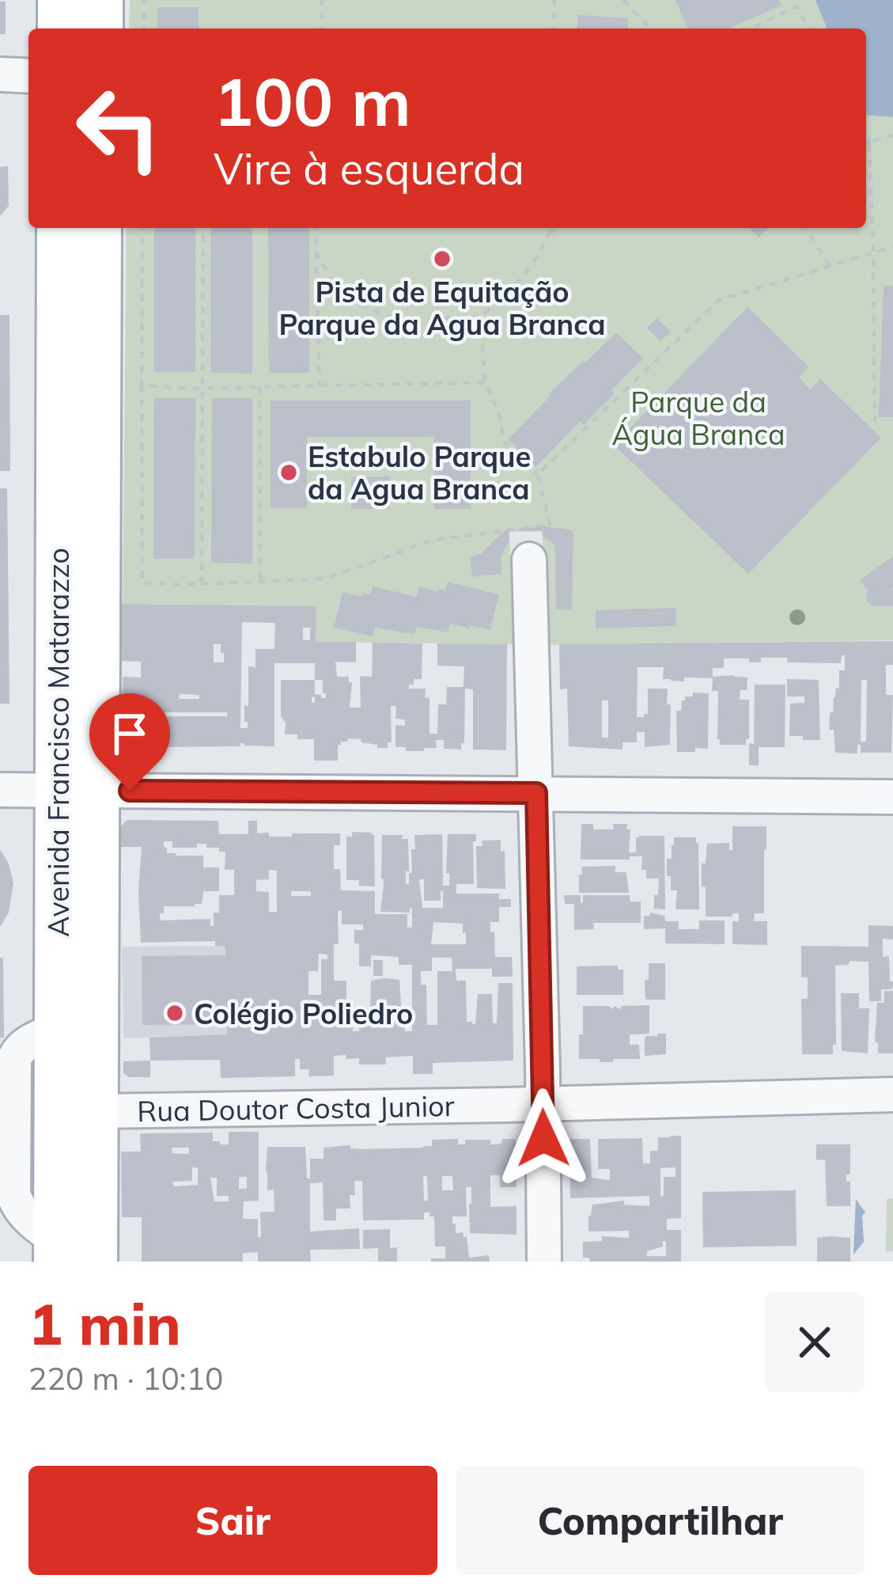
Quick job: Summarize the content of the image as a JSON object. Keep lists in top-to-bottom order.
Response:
{
  "streets": {
    "main road": ["Avenida Francisco Matarazzo"],
    "street": ["Rua Doutor Costa Junior"]
  },
  "crossings": [
    ["Avenida Francisco Matarazzo", "Rua Doutor Costa Junior"]
  ],
  "parks": ["Parque da Água Branca"],
  "places": ["Pista de Equitação Parque da Agua Branca", "Estabulo Parque da Agua Branca", "Colégio Poliedro"],
  "page": {
    "turn": ["100 m", "Vire à esquerda"],
    "heading": ["1 min", "220 m · 10:10"],
    "buttons": ["Sair", "Compartilhar"]
  }
}
